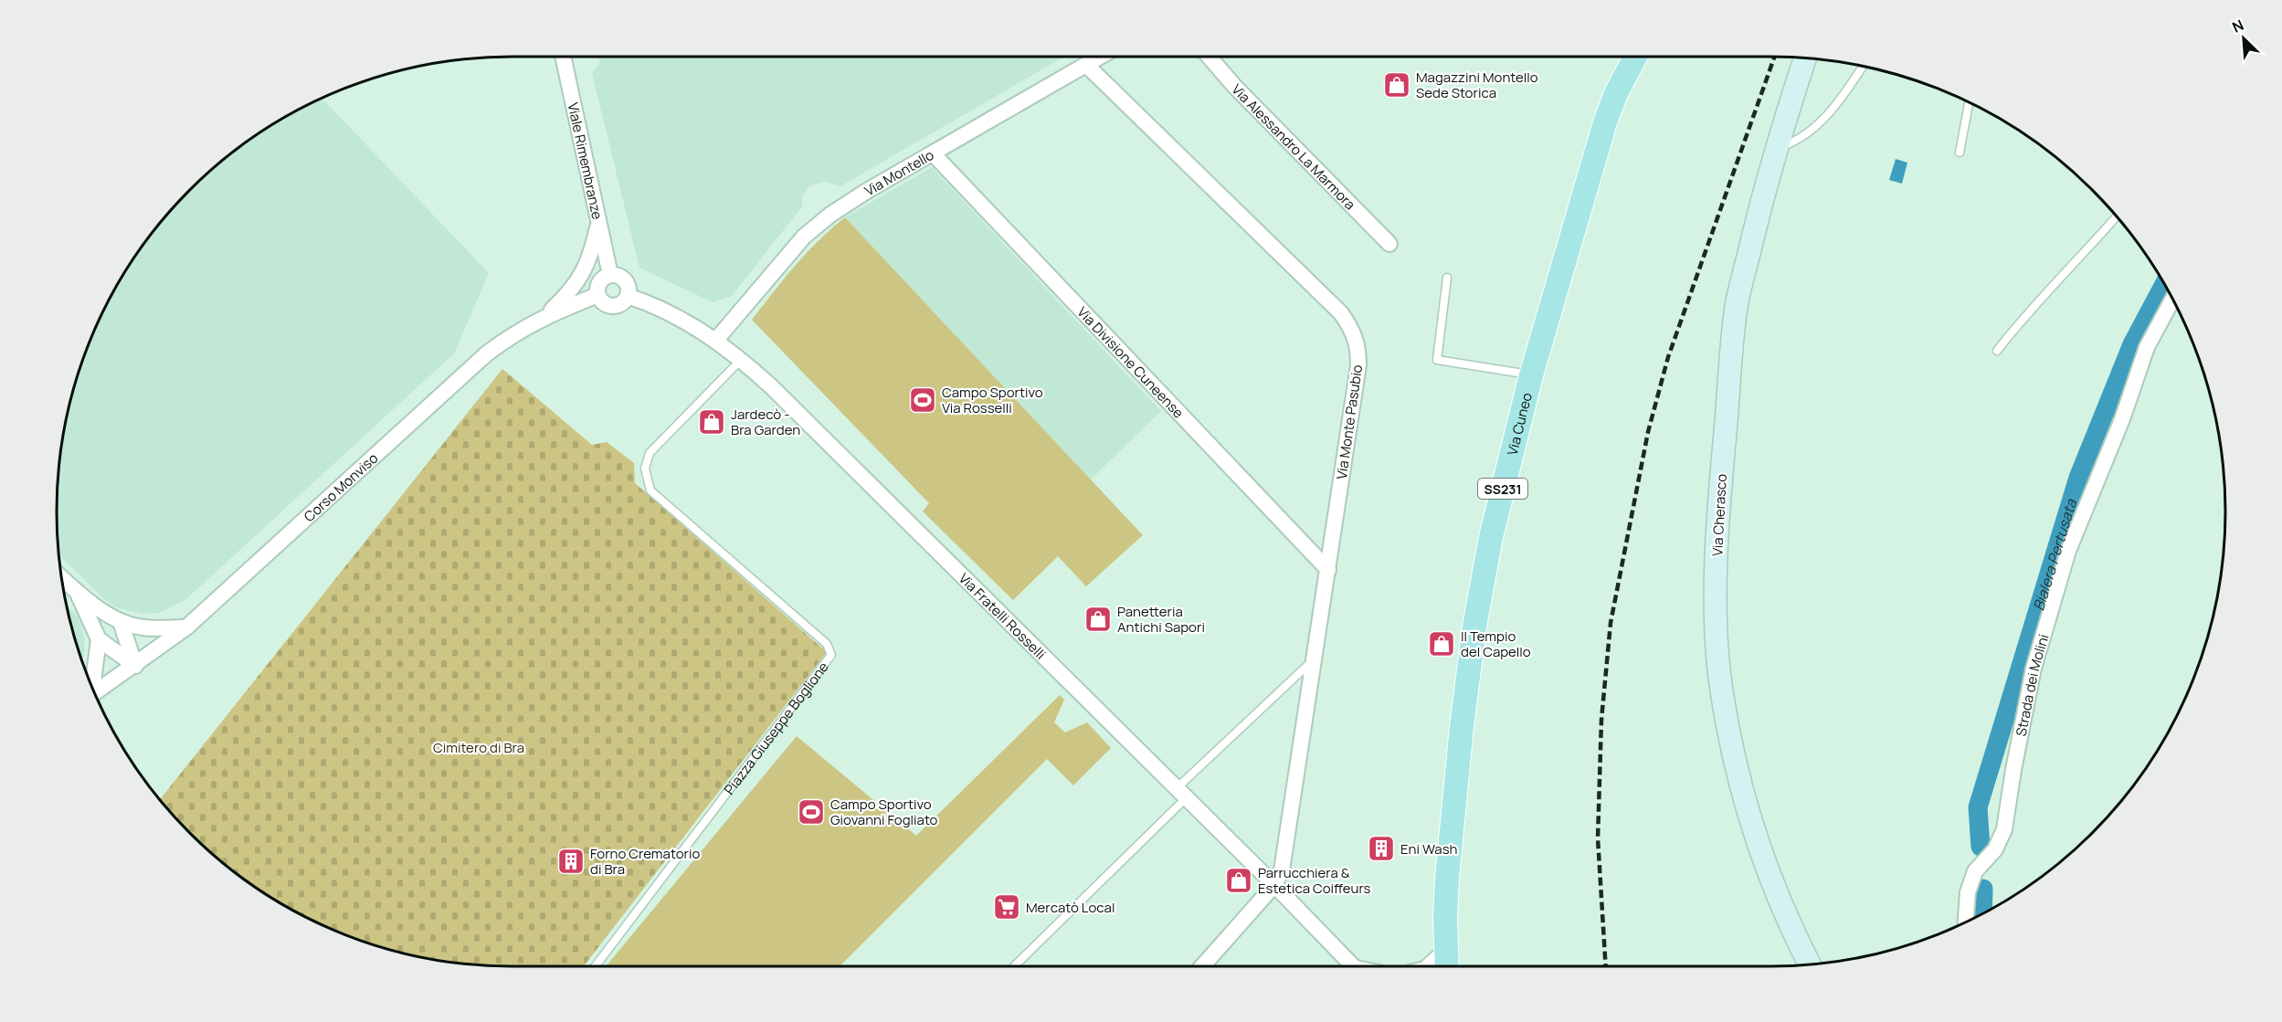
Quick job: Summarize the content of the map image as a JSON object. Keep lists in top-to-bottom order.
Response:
{
  "streets": {
    "main road": ["Via Cuneo", "SS231", "Via Cherasco"],
    "street": [
      "Via Alessandro La Marmora",
      "Viale Rimembranze",
      "Via Montello",
      "Via Divisione Cuneense",
      "Via Monte Pasubio",
      "Corso Monviso",
      "Via Fratelli Rosselli",
      "Strada dei Molini"
    ],
    "lane": ["Piazza Giuseppe Boglione"]
  },
  "crossings": [
    ["Viale Rimembranze", "Corso Monviso"],
    ["Viale Rimembranze", "Via Fratelli Rosselli"],
    ["Via Montello", "Via Divisione Cuneense"],
    ["Via Montello", "Via Monte Pasubio"],
    ["Via Montello", "Via Fratelli Rosselli"],
    ["Via Divisione Cuneense", "Via Monte Pasubio"],
    ["Via Monte Pasubio", "Via Fratelli Rosselli"],
    ["Corso Monviso", "Via Fratelli Rosselli"],
    ["Via Fratelli Rosselli", "Piazza Giuseppe Boglione"]
  ],
  "water": ["Bialera Pertusata"],
  "parks": ["Cimitero di Bra"],
  "places": {
    "shop": [
      "Magazzini Montello Sede Storica",
      "Jardecò - Bra Garden",
      "Panetteria Antichi Sapori",
      "Il Tempio del Capello",
      "Parrucchiera & Estetica Coiffeurs"
    ],
    "sports": ["Campo Sportivo Via Rosselli", "Campo Sportivo Giovanni Fogliato"],
    "building": ["Eni Wash", "Forno Crematorio di Bra"],
    "supermarket": ["Mercatò Local"]
  },
  "north": "top left"
}
